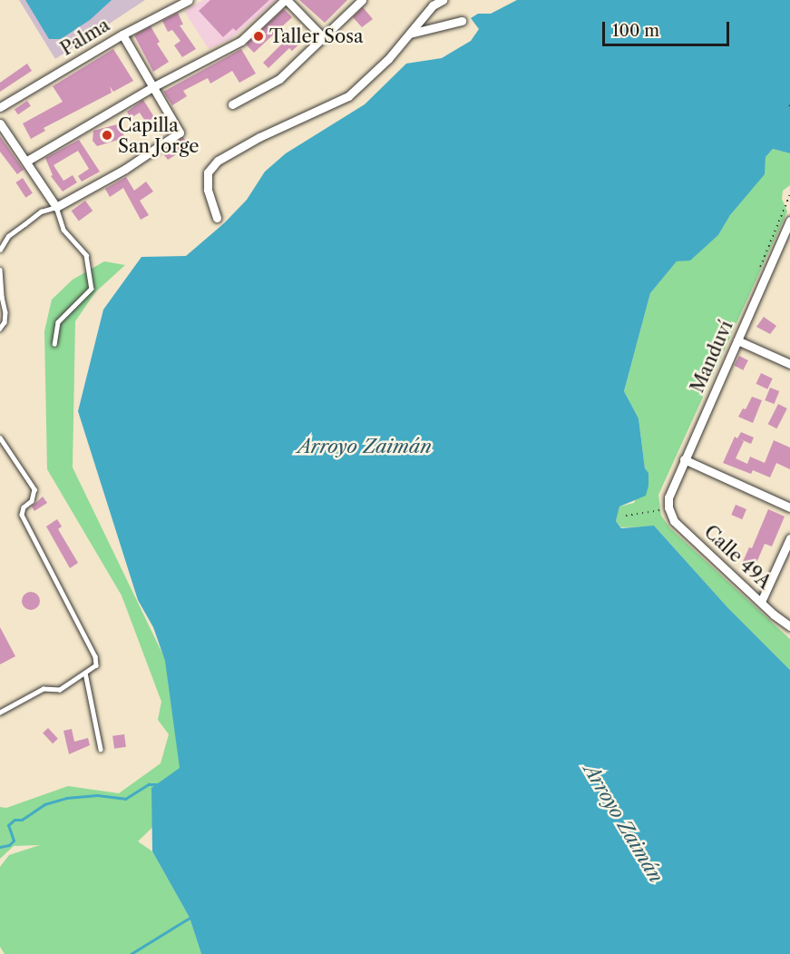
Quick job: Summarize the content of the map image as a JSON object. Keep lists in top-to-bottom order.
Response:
{
  "streets": {
    "street": ["Palma", "Manduví", "Calle 49A"]
  },
  "crossings": [
    ["Manduví", "Calle 49A"]
  ],
  "water": ["Arroyo Zaimán"],
  "places": ["Taller Sosa", "Capilla San Jorge"],
  "scale_bar": "100 m"
}
